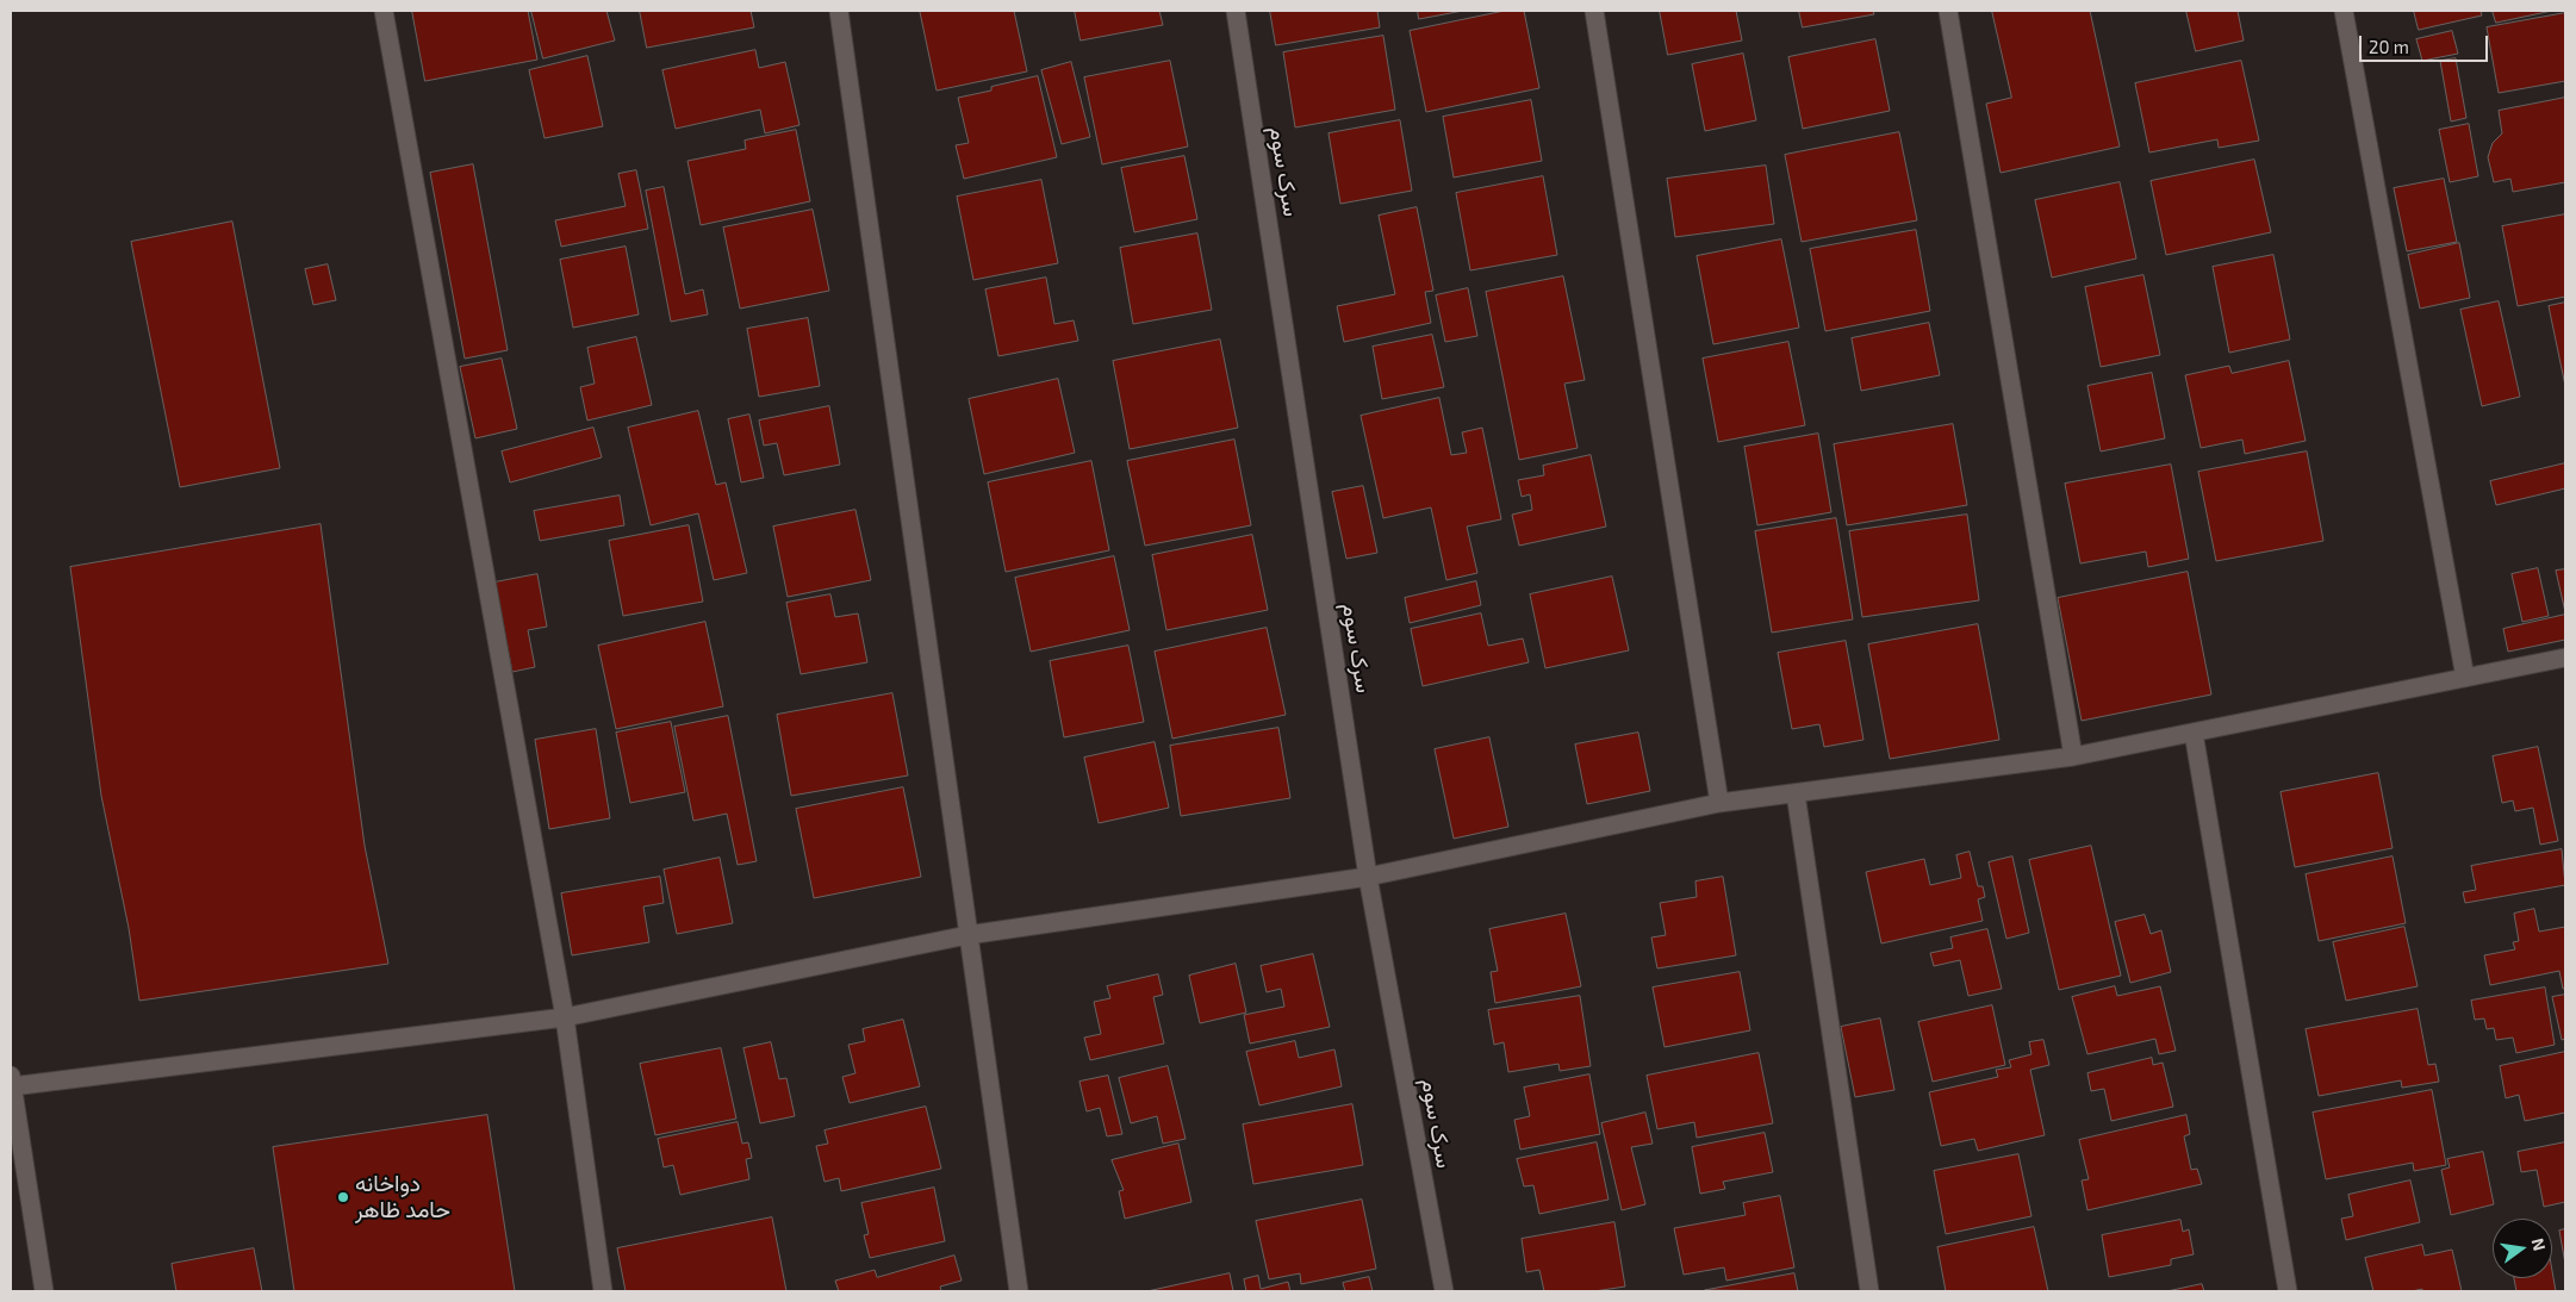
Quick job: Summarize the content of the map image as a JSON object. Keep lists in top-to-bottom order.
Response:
{
  "streets": {
    "street": ["سرک سوم"]
  },
  "places": ["دواخانه حامد ظاهر"],
  "scale_bar": "20 m",
  "north": "right"
}
